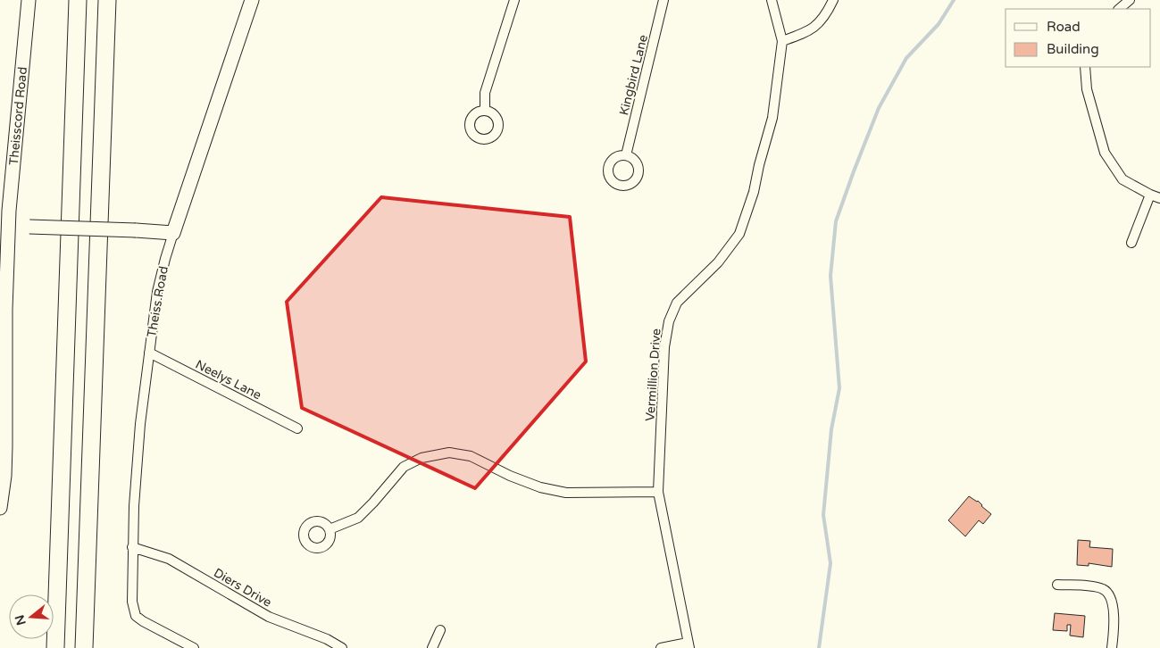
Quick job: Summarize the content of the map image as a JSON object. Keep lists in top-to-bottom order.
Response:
{
  "streets": {
    "street": [
      "Kingbird Lane",
      "Theisscord Road",
      "Theiss Road",
      "Vermillion Drive",
      "Neelys Lane",
      "Diers Drive"
    ]
  },
  "crossings": [
    ["Theiss Road", "Neelys Lane"],
    ["Theiss Road", "Diers Drive"]
  ],
  "legend": ["Road", "Building"],
  "north": "left"
}
